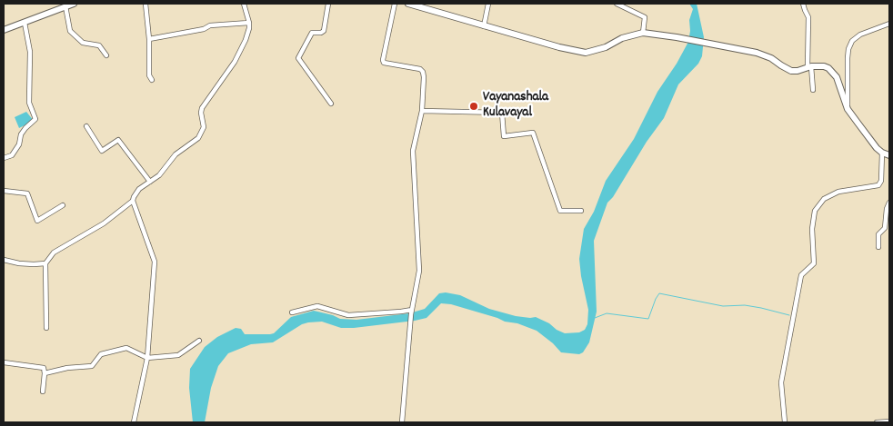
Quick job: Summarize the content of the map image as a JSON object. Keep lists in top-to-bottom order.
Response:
{
  "places": ["Vayanashala Kulavayal"]
}
